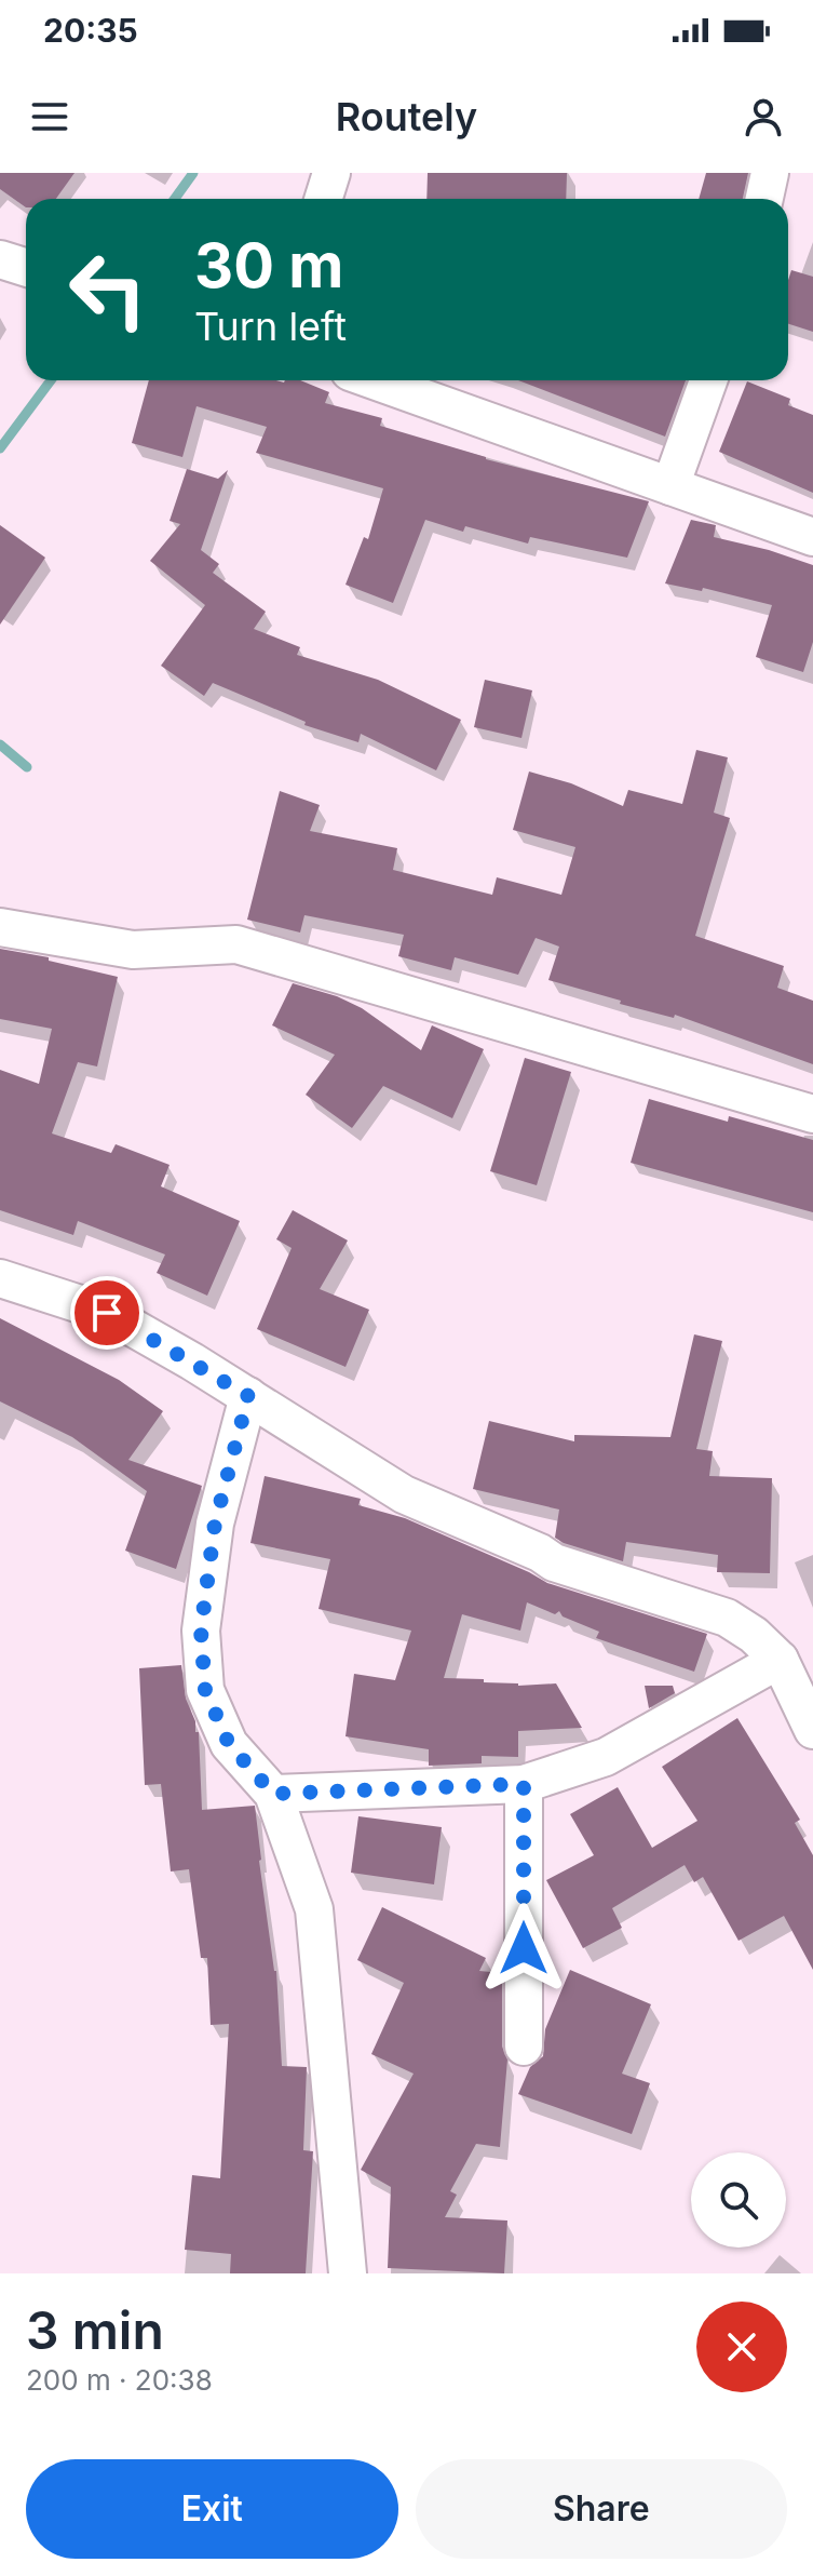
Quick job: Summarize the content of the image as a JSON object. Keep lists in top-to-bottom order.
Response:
{
  "page": {
    "status": "20:35",
    "header": "Routely",
    "turn": ["30 m", "Turn left"],
    "heading": ["3 min", "200 m · 20:38"],
    "buttons": ["Exit", "Share"]
  }
}
